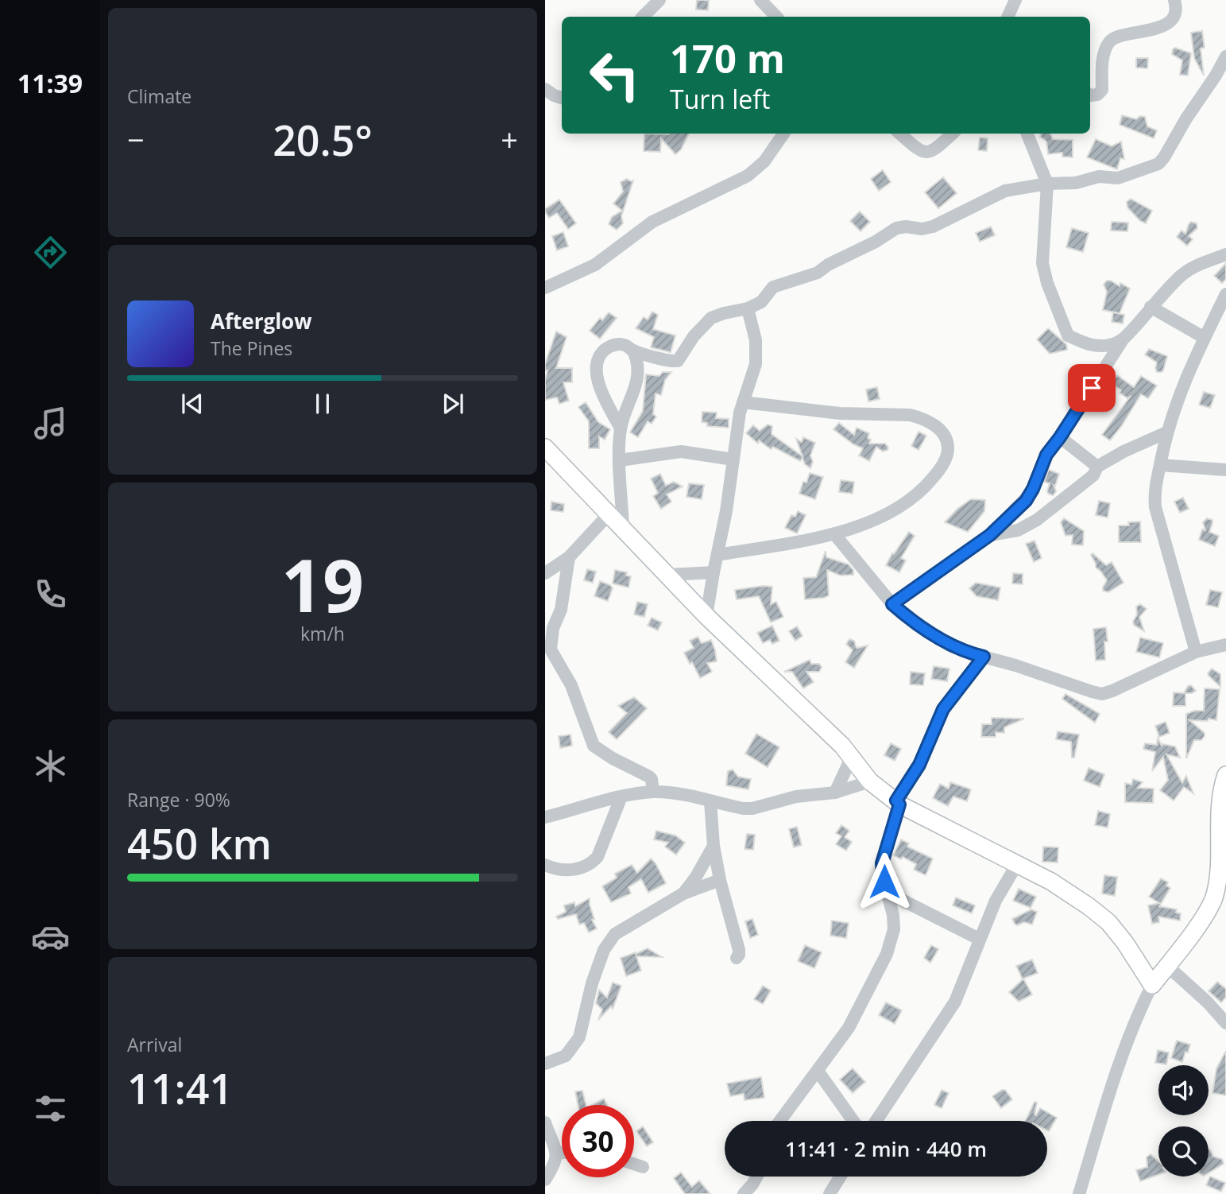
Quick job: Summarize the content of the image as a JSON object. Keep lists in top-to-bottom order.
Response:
{
  "page": {
    "tabs": "11:39",
    "tile": [
      "Climate",
      ["19", "km/h"],
      ["Range · 90%", "450 km"],
      ["Arrival", "11:41"]
    ],
    "turn": ["170 m", "Turn left"],
    "heat": ["−", "20.5°", "+"],
    "song": ["Afterglow", "The Pines"],
    "limit": "30",
    "trip": "11:41 · 2 min · 440 m"
  }
}
